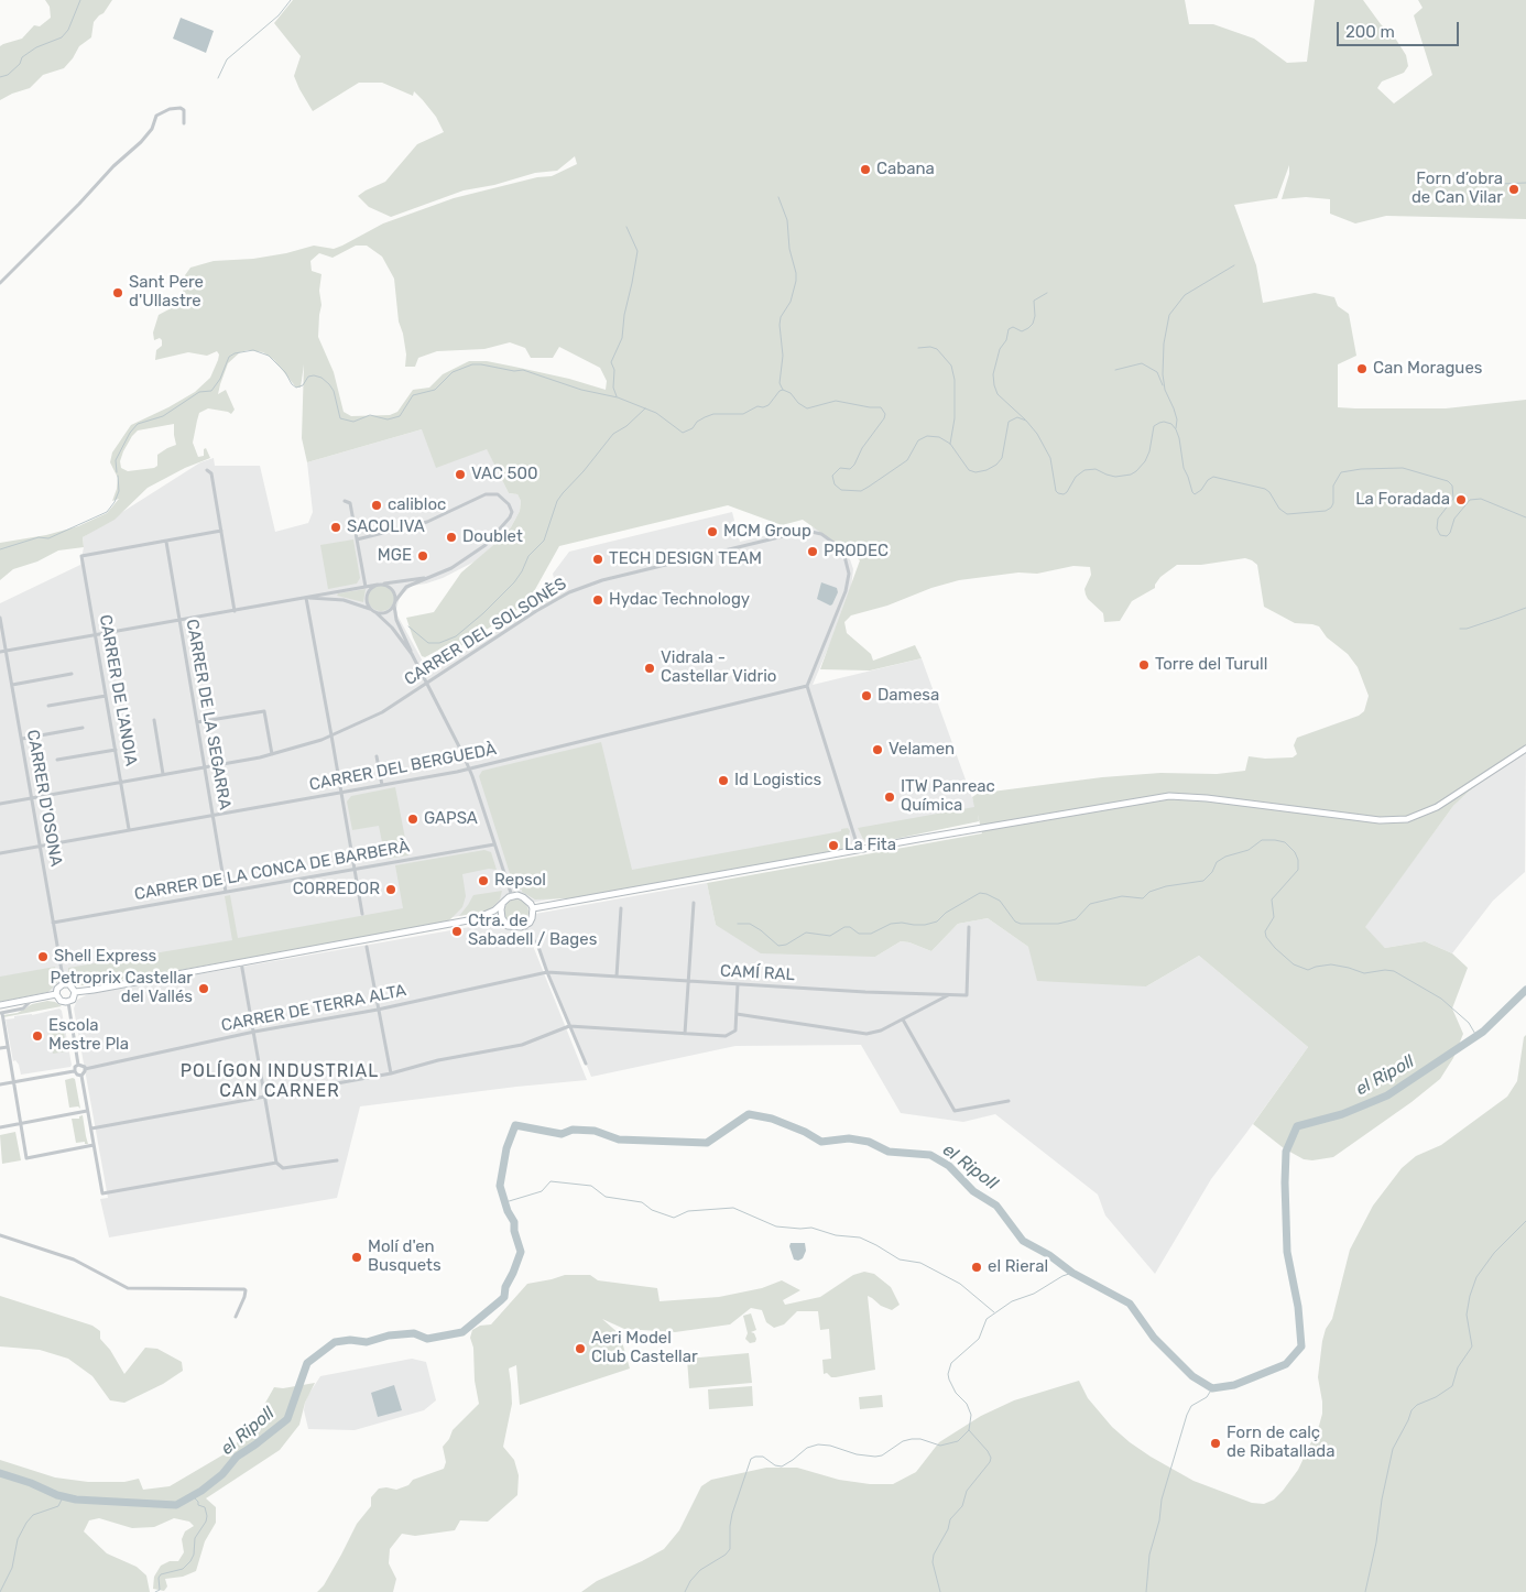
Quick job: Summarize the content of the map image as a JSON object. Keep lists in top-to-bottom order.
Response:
{
  "streets": {
    "street": [
      "CARRER DEL SOLSONÈS",
      "CARRER DE L'ANOIA",
      "CARRER DE LA SEGARRA",
      "CARRER DEL BERGUEDÀ",
      "CARRER D'OSONA",
      "CARRER DE LA CONCA DE BARBERÀ",
      "CAMÍ RAL",
      "CARRER DE TERRA ALTA"
    ]
  },
  "crossings": [
    ["CARRER DEL SOLSONÈS", "CARRER DE L'ANOIA"],
    ["CARRER DEL SOLSONÈS", "CARRER DE LA SEGARRA"],
    ["CARRER DEL SOLSONÈS", "CARRER DEL BERGUEDÀ"],
    ["CARRER DEL SOLSONÈS", "CARRER D'OSONA"],
    ["CARRER DE L'ANOIA", "CARRER DE LA SEGARRA"],
    ["CARRER DE L'ANOIA", "CARRER DEL BERGUEDÀ"],
    ["CARRER DE LA SEGARRA", "CARRER DEL BERGUEDÀ"],
    ["CARRER DE LA SEGARRA", "CARRER DE LA CONCA DE BARBERÀ"],
    ["CARRER DEL BERGUEDÀ", "CARRER D'OSONA"],
    ["CARRER D'OSONA", "CARRER DE LA CONCA DE BARBERÀ"],
    ["CAMÍ RAL", "CARRER DE TERRA ALTA"]
  ],
  "districts": ["POLÍGON INDUSTRIAL CAN CARNER"],
  "water": ["el Ripoll"],
  "places": [
    "Cabana",
    "Forn d’obra de Can Vilar",
    "Sant Pere d'Ullastre",
    "Can Moragues",
    "VAC 500",
    "La Foradada",
    "calibloc",
    "SACOLIVA",
    "MCM Group",
    "Doublet",
    "PRODEC",
    "MGE",
    "TECH DESIGN TEAM",
    "Hydac Technology",
    "Torre del Turull",
    "Vidrala - Castellar Vidrio",
    "Damesa",
    "Velamen",
    "Id Logistics",
    "ITW Panreac Química",
    "GAPSA",
    "La Fita",
    "Repsol",
    "CORREDOR",
    "Ctra. de Sabadell / Bages",
    "Shell Express",
    "Petroprix Castellar del Vallés",
    "Escola Mestre Pla",
    "Molí d'en Busquets",
    "el Rieral",
    "Aeri Model Club Castellar",
    "Forn de calç de Ribatallada"
  ],
  "scale_bar": "200 m"
}
